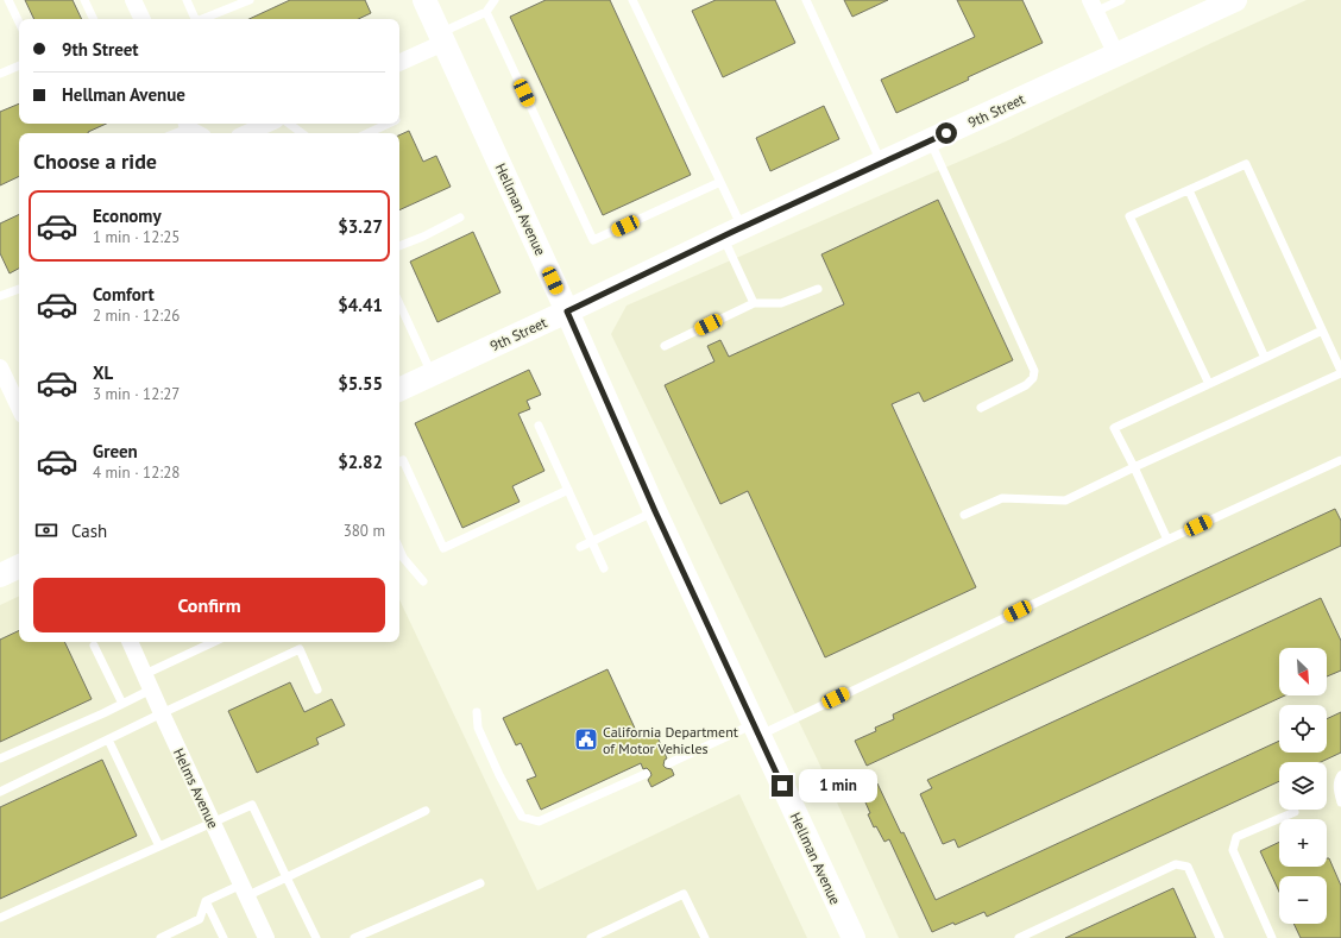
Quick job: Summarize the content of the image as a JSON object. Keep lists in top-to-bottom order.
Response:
{
  "streets": {
    "street": ["9th Street", "Hellman Avenue", "Helms Avenue"]
  },
  "crossings": [
    ["9th Street", "Hellman Avenue"]
  ],
  "places": {
    "public building": ["California Department of Motor Vehicles"]
  },
  "north": "bottom right",
  "page": {
    "banner": ["9th Street", "Hellman Avenue"],
    "heading": "Choose a ride",
    "list": [
      {
        "name": "Economy",
        "note": "1 min · 12:25",
        "value": "$3.27"
      },
      {
        "name": "Comfort",
        "note": "2 min · 12:26",
        "value": "$4.41"
      },
      {
        "name": "XL",
        "note": "3 min · 12:27",
        "value": "$5.55"
      },
      {
        "name": "Green",
        "note": "4 min · 12:28",
        "value": "$2.82"
      }
    ],
    "pay": ["Cash", "380 m"],
    "buttons": "Confirm",
    "map_buttons": ["+", "−"],
    "bubble": "1 min"
  }
}
